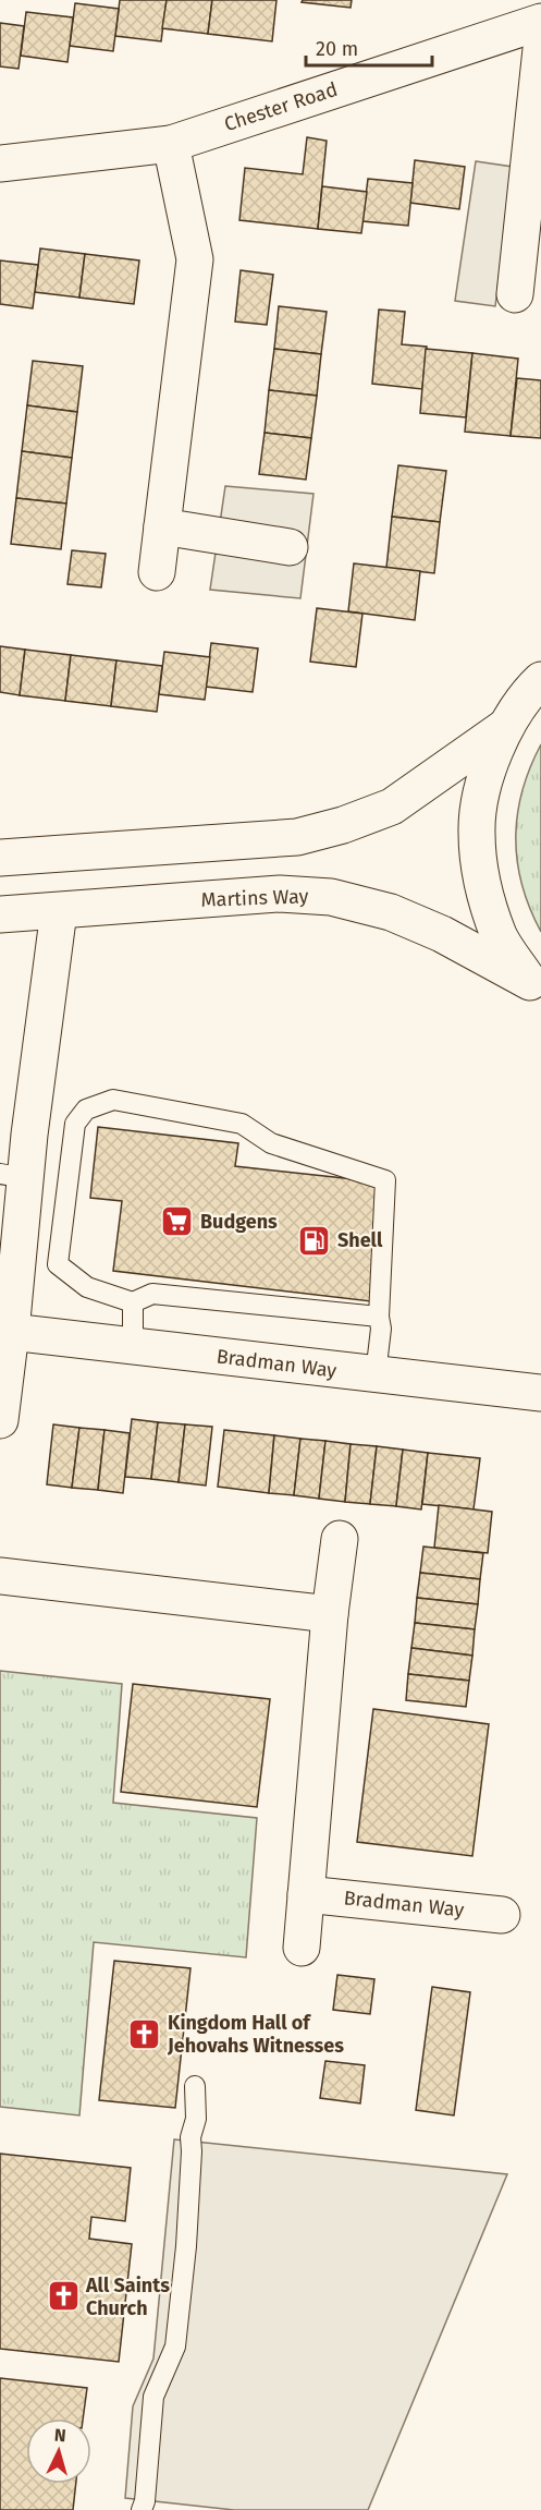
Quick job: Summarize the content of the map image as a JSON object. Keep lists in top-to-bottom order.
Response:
{
  "streets": {
    "street": ["Chester Road", "Martins Way", "Bradman Way"]
  },
  "places": {
    "supermarket": ["Budgens"],
    "fuel station": ["Shell"],
    "church": ["Kingdom Hall of Jehovahs Witnesses", "All Saints Church"]
  },
  "scale_bar": "20 m",
  "north": "top"
}
